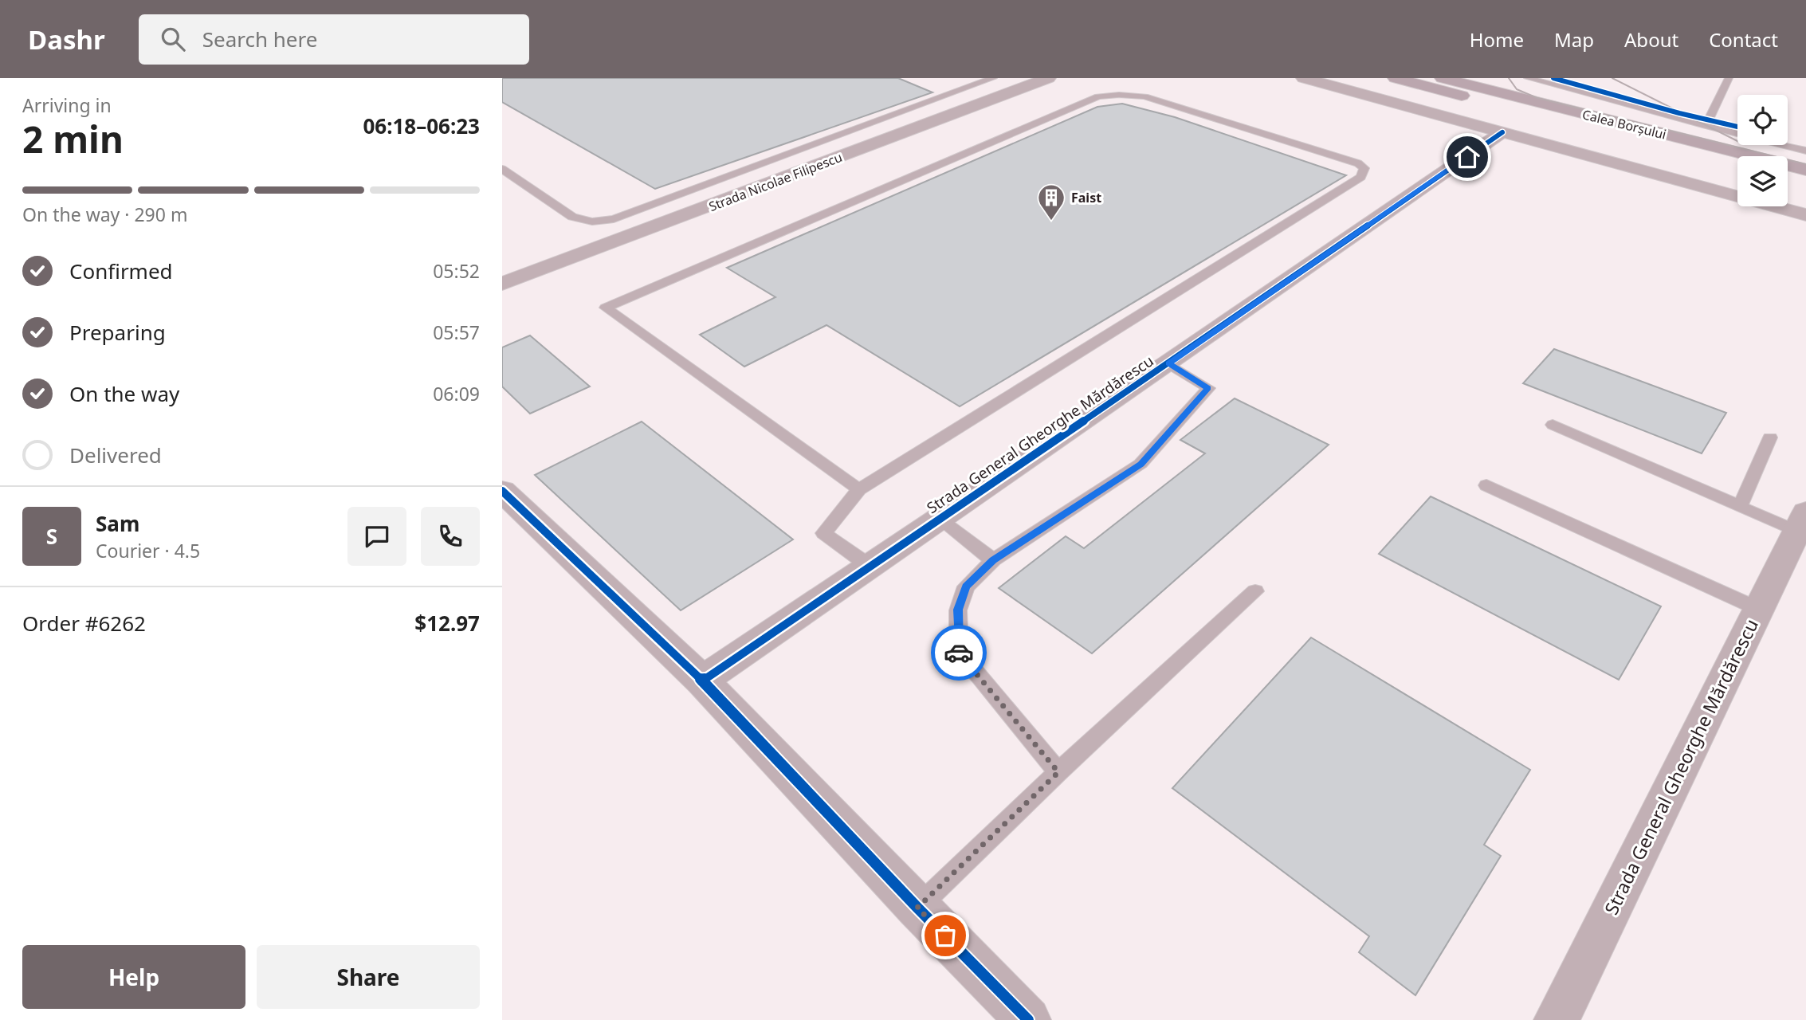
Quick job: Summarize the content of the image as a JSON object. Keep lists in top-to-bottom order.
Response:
{
  "streets": {
    "main road": ["Calea Borșului"],
    "street": ["Strada Nicolae Filipescu", "Strada General Gheorghe Mărdărescu"]
  },
  "places": {
    "building": ["Faist"]
  },
  "page": {
    "header": "Dashr",
    "search": "Search here",
    "nav": [
      "Home",
      "Map",
      "About",
      "Contact"
    ],
    "heading": ["2 min", "Arriving in", "06:18–06:23"],
    "panel": [
      "Sam",
      "Courier · 4.5",
      "Order #6262",
      "$12.97"
    ],
    "bar": "On the way · 290 m",
    "list": [
      ["Confirmed", "05:52"],
      ["Preparing", "05:57"],
      ["On the way", "06:09"],
      "Delivered"
    ],
    "round": "S",
    "buttons": ["Help", "Share"]
  }
}
